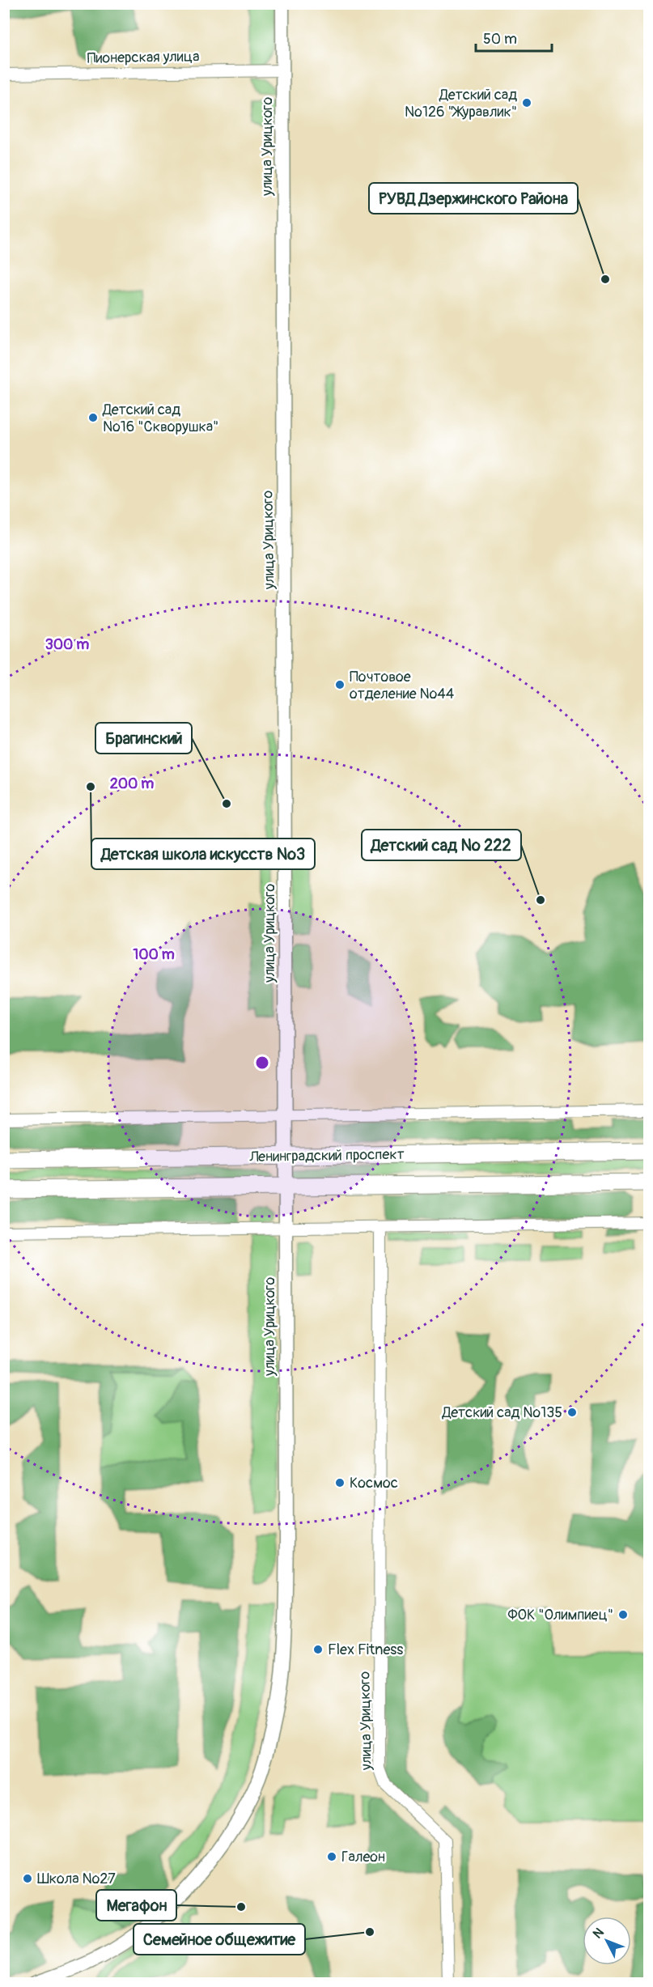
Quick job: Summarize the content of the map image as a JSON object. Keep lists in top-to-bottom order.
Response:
{
  "streets": {
    "main road": ["Ленинградский проспект"],
    "street": ["Пионерская улица", "улица Урицкого"]
  },
  "crossings": [
    ["Пионерская улица", "улица Урицкого"],
    ["улица Урицкого", "Ленинградский проспект"]
  ],
  "places": [
    "Детский сад №126 \"Журавлик\"",
    "РУВД Дзержинского Района",
    "Детский сад №16 \"Скворушка\"",
    "Почтовое отделение №44",
    "Детская школа искусств №3",
    "Брагинский",
    "Детский сад № 222",
    "Детский сад №135",
    "Космос",
    "ФОК \"Олимпиец\"",
    "Flex Fitness",
    "Галеон",
    "Школа №27",
    "Мегафон",
    "Семейное общежитие"
  ],
  "scale_bar": "50 m",
  "north": "top left",
  "rings": ["300 m", "200 m", "100 m"]
}
